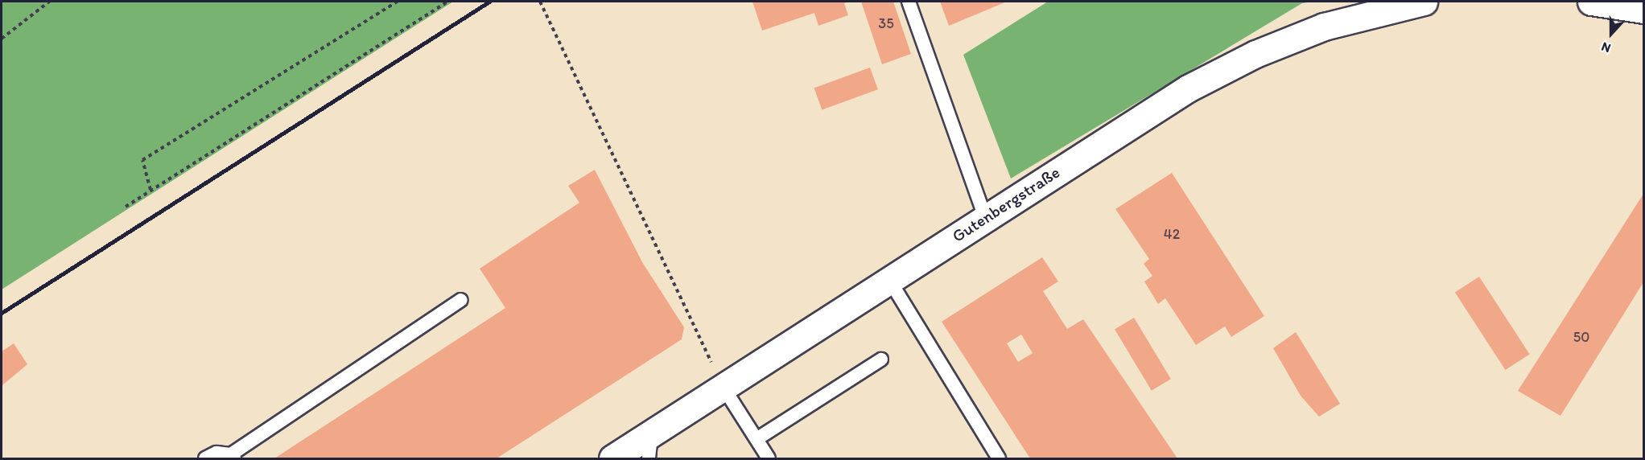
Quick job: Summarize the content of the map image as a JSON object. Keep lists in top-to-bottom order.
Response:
{
  "streets": {
    "street": ["Gutenbergstraße"]
  },
  "house_numbers": ["35", "42", "50"],
  "north": "bottom"
}
